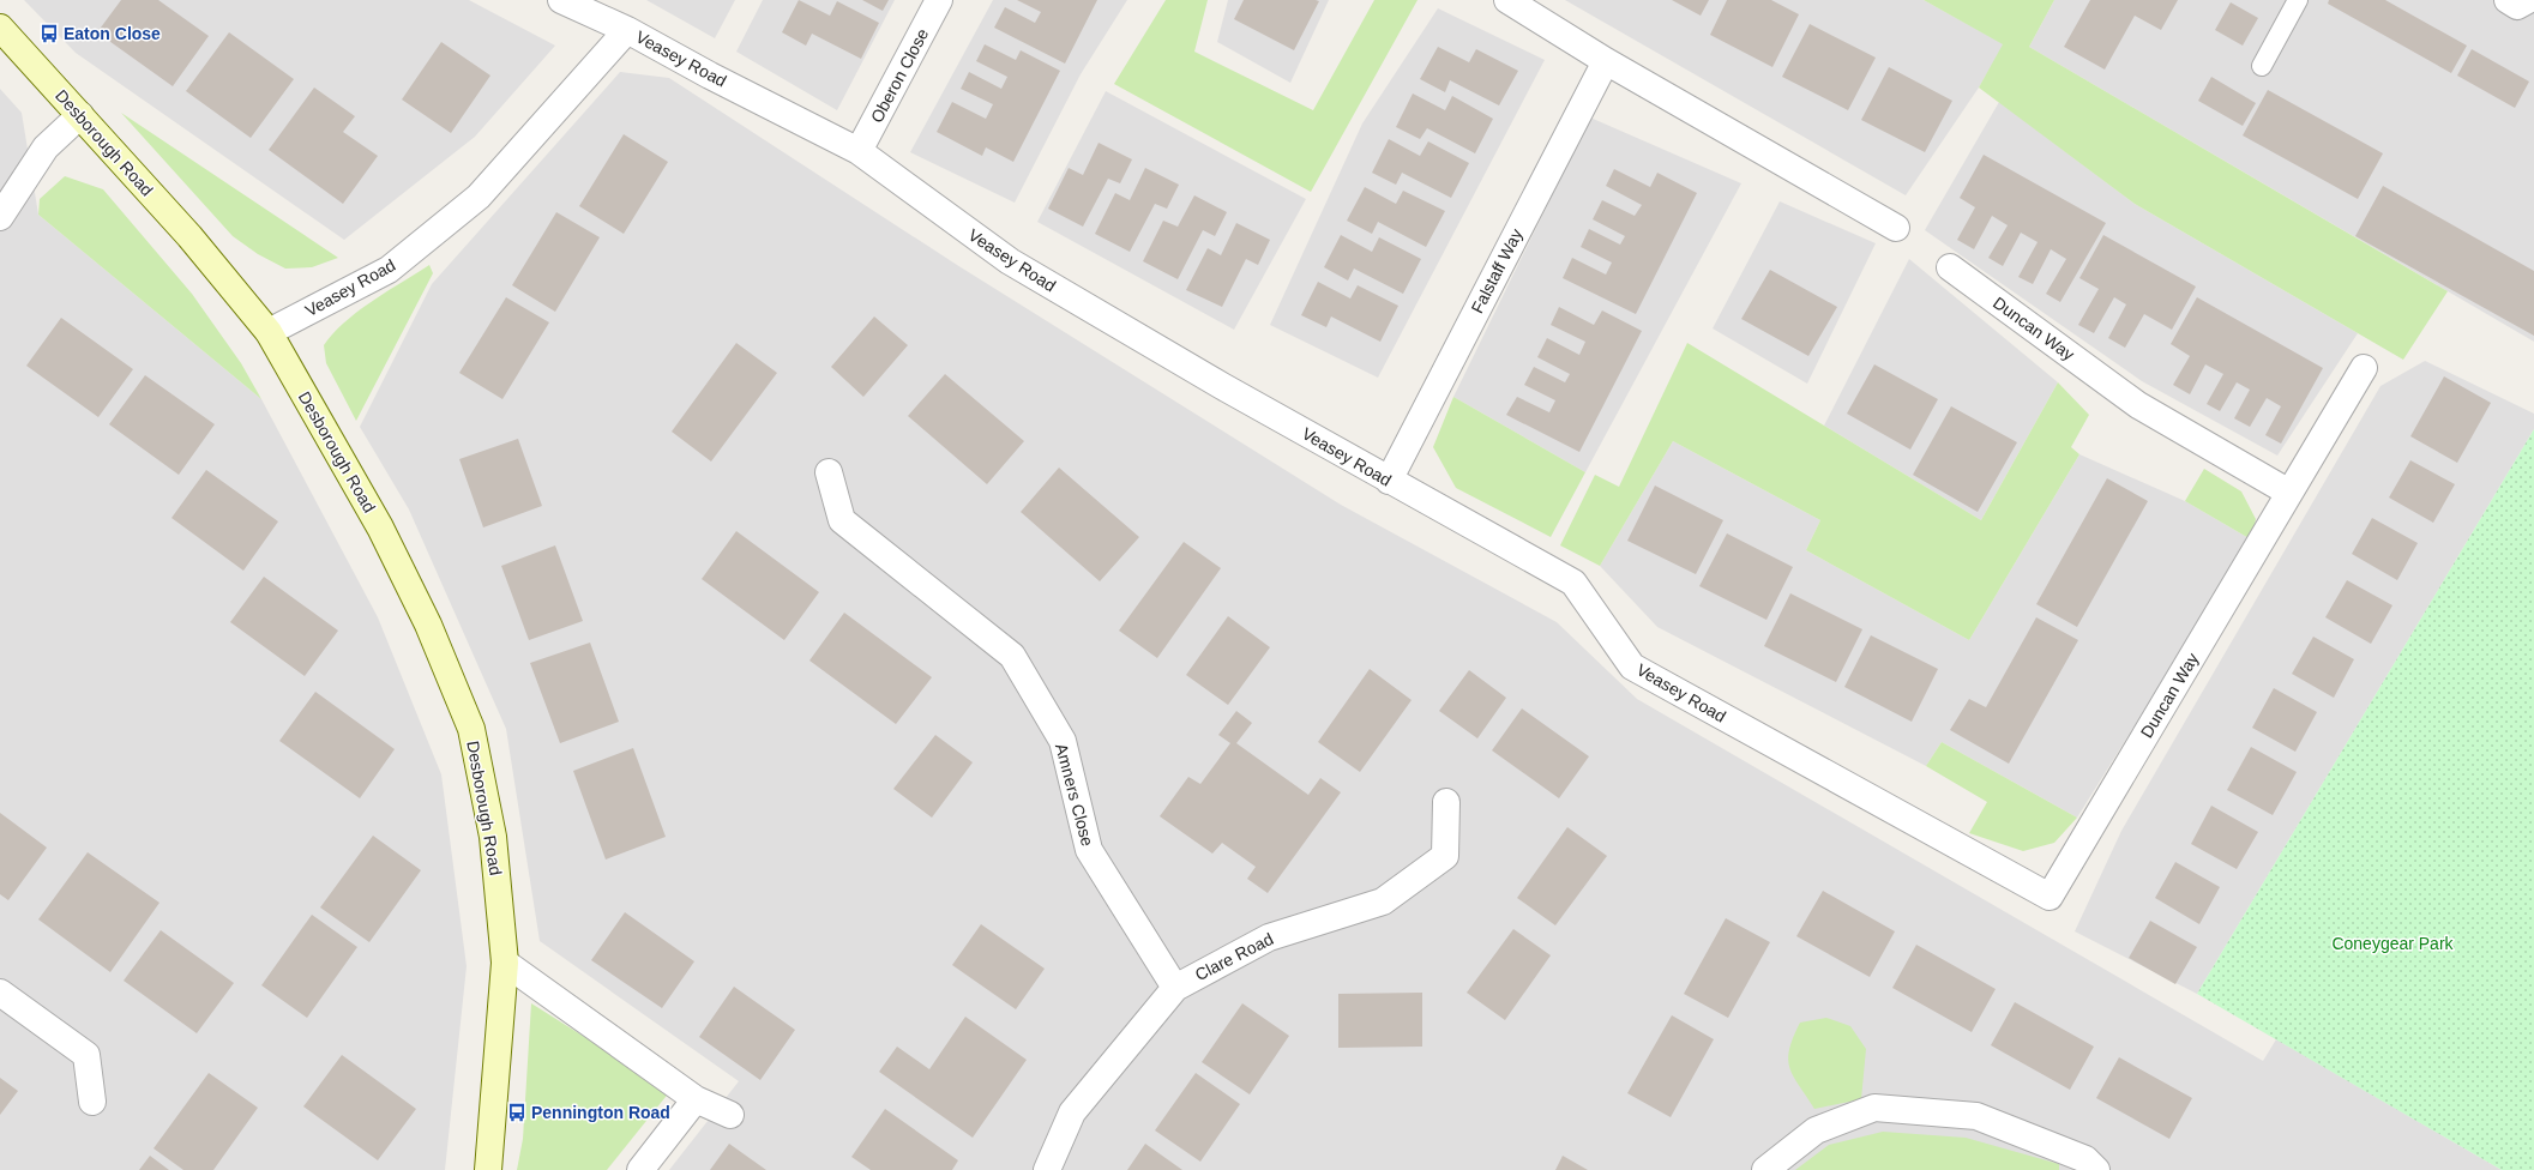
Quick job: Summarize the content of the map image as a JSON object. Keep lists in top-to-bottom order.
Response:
{
  "streets": {
    "street": [
      "Veasey Road",
      "Oberon Close",
      "Desborough Road",
      "Falstaff Way",
      "Duncan Way",
      "Amners Close",
      "Clare Road"
    ]
  },
  "crossings": [
    ["Veasey Road", "Oberon Close"],
    ["Veasey Road", "Desborough Road"],
    ["Veasey Road", "Falstaff Way"],
    ["Veasey Road", "Duncan Way"],
    ["Amners Close", "Clare Road"]
  ],
  "parks": ["Coneygear Park"],
  "places": {
    "bus stop": ["Eaton Close", "Pennington Road"]
  }
}
